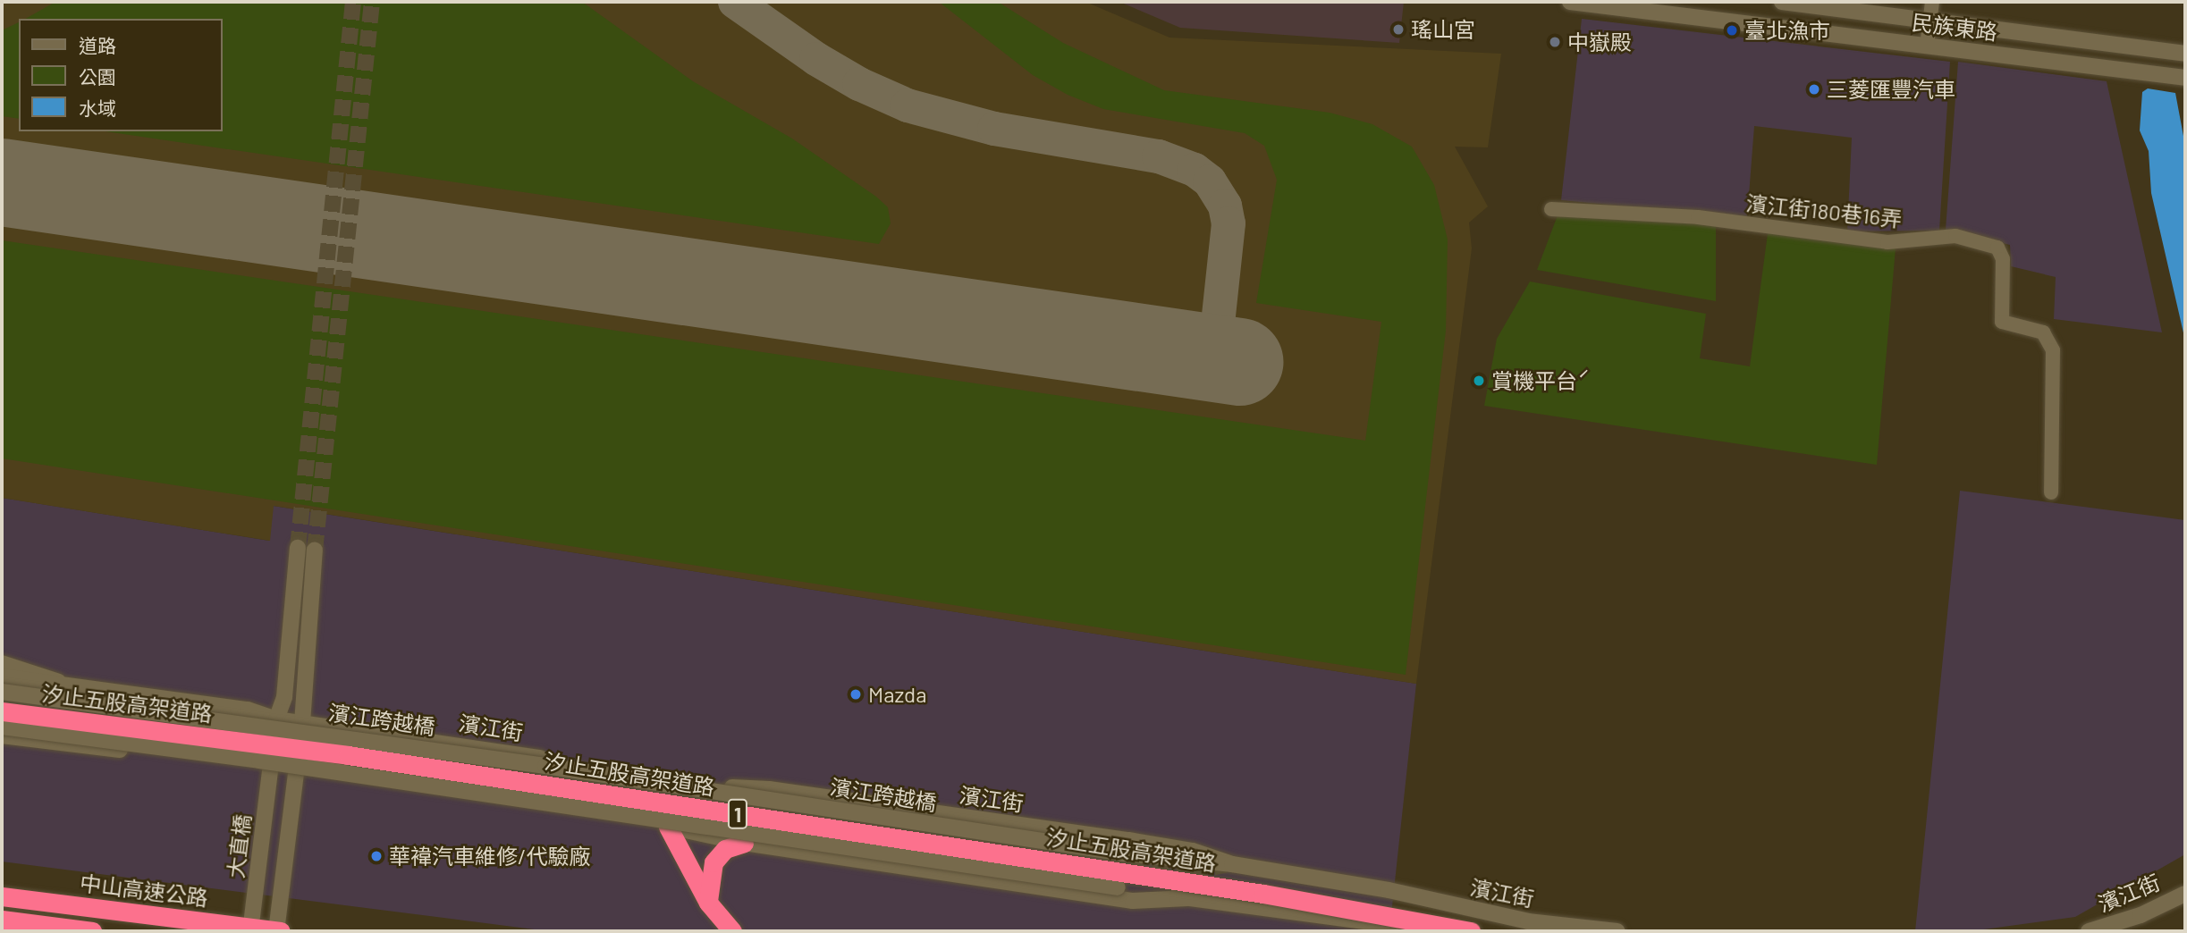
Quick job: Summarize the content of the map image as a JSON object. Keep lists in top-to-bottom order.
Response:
{
  "streets": {
    "highway": ["汐止五股高架道路", "1", "中山高速公路"],
    "main road": [
      "民族東路",
      "濱江跨越橋",
      "濱江街",
      "大直橋"
    ],
    "street": ["濱江街180巷16弄"]
  },
  "crossings": [
    ["濱江跨越橋", "濱江街"],
    ["濱江街", "大直橋"]
  ],
  "places": [
    "瑤山宮",
    "臺北漁市",
    "中嶽殿",
    "三菱匯豐汽車",
    "賞機平台ˊ",
    "Mazda",
    "華褘汽車維修/代驗廠"
  ],
  "legend": ["道路", "公園", "水域"]
}
